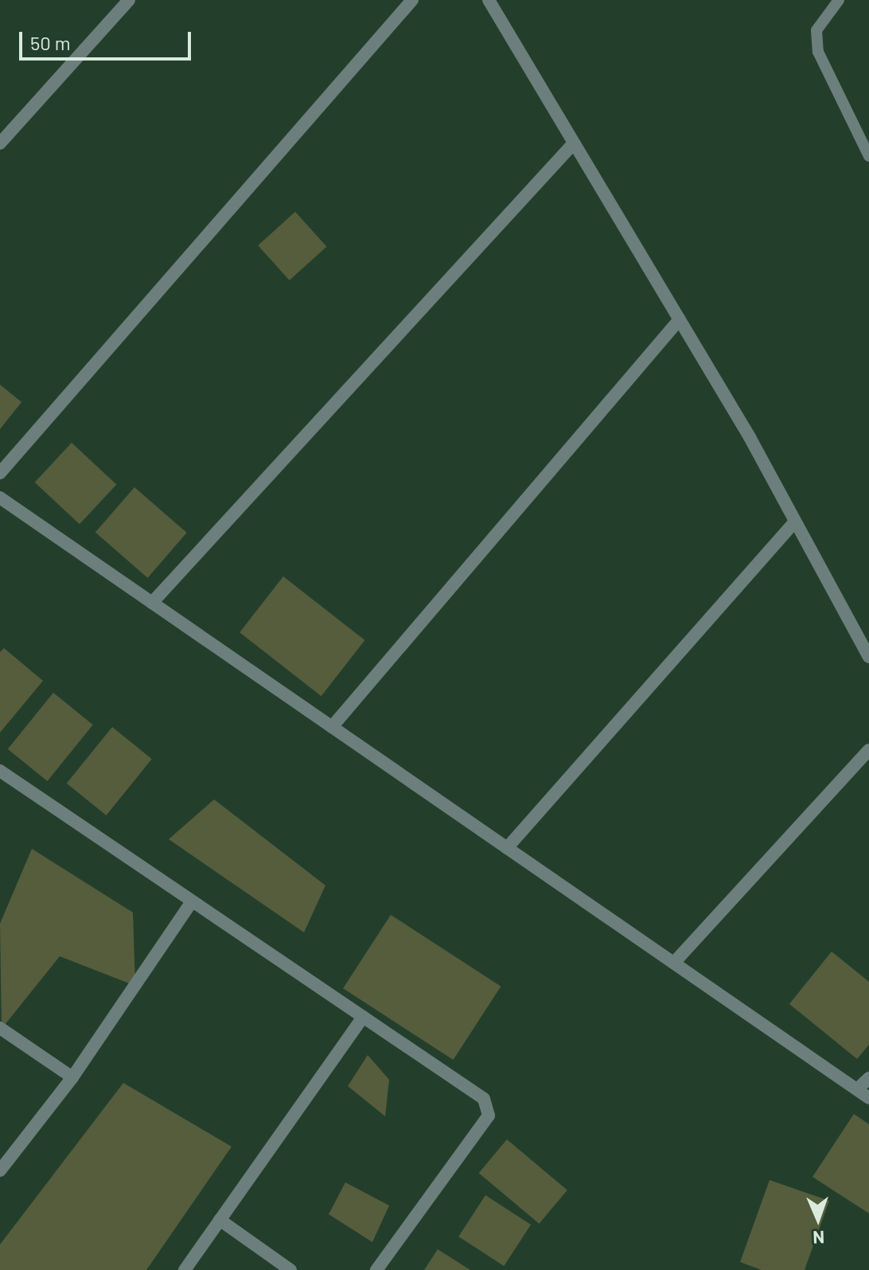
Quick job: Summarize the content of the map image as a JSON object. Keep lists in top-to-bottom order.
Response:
{
  "scale_bar": "50 m",
  "north": "bottom"
}
